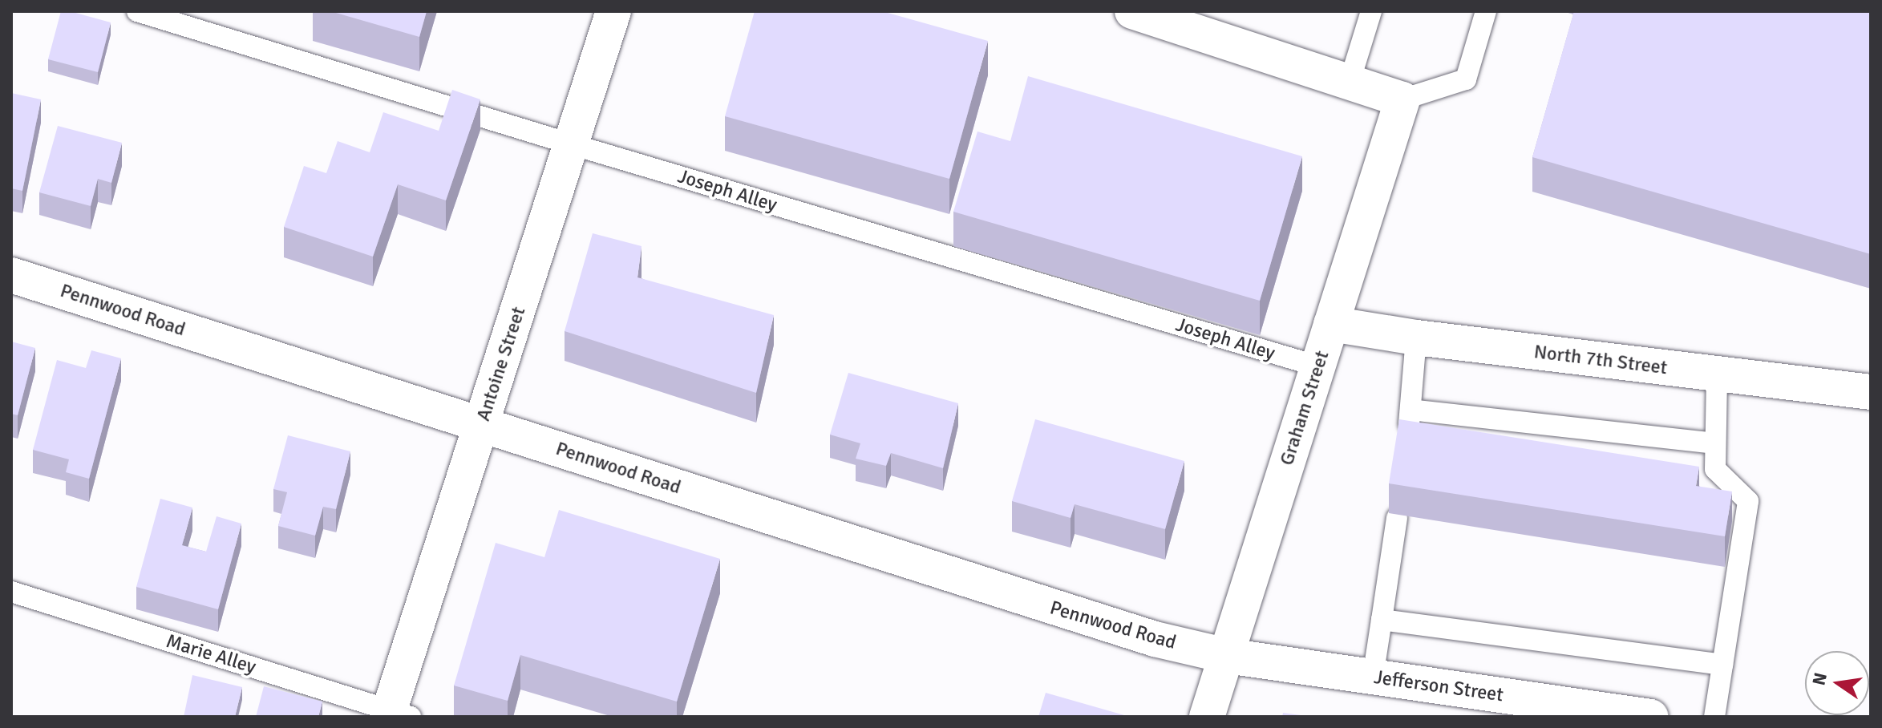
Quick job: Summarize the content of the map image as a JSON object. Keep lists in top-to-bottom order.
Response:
{
  "streets": {
    "street": [
      "Pennwood Road",
      "North 7th Street",
      "Antoine Street",
      "Graham Street",
      "Jefferson Street"
    ],
    "lane": ["Joseph Alley", "Marie Alley"]
  },
  "crossings": [
    ["Joseph Alley", "Antoine Street"],
    ["Joseph Alley", "Graham Street"],
    ["Pennwood Road", "Antoine Street"],
    ["Pennwood Road", "Graham Street"],
    ["Pennwood Road", "Jefferson Street"],
    ["North 7th Street", "Graham Street"],
    ["Antoine Street", "Marie Alley"],
    ["Graham Street", "Jefferson Street"]
  ],
  "north": "left"
}
